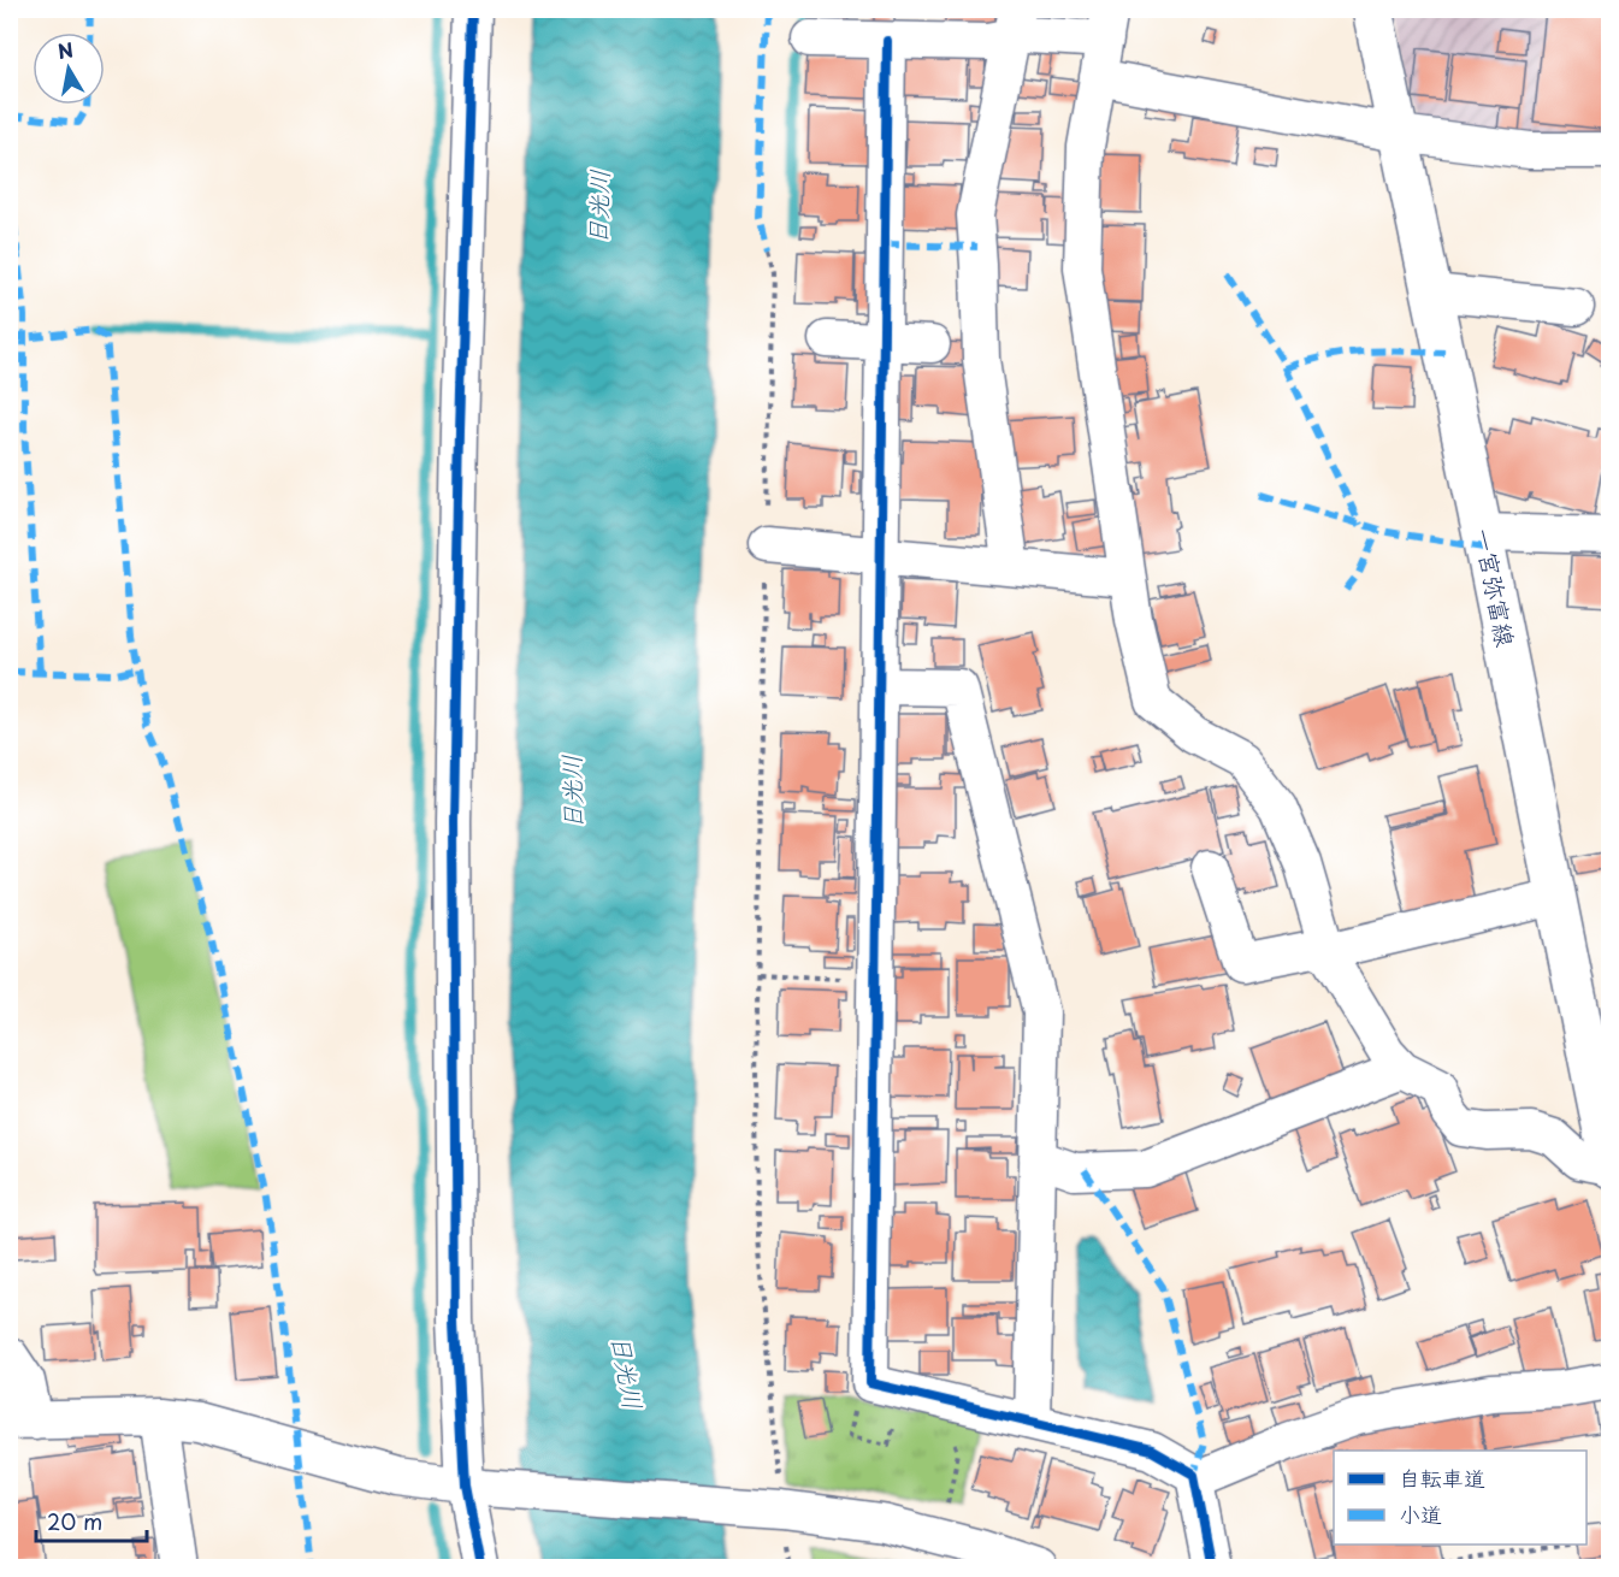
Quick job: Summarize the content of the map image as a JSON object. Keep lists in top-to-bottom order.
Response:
{
  "streets": {
    "main road": ["一宮弥富線"]
  },
  "water": ["日光川"],
  "legend": ["自転車道", "小道"],
  "scale_bar": "20 m",
  "north": "top"
}
